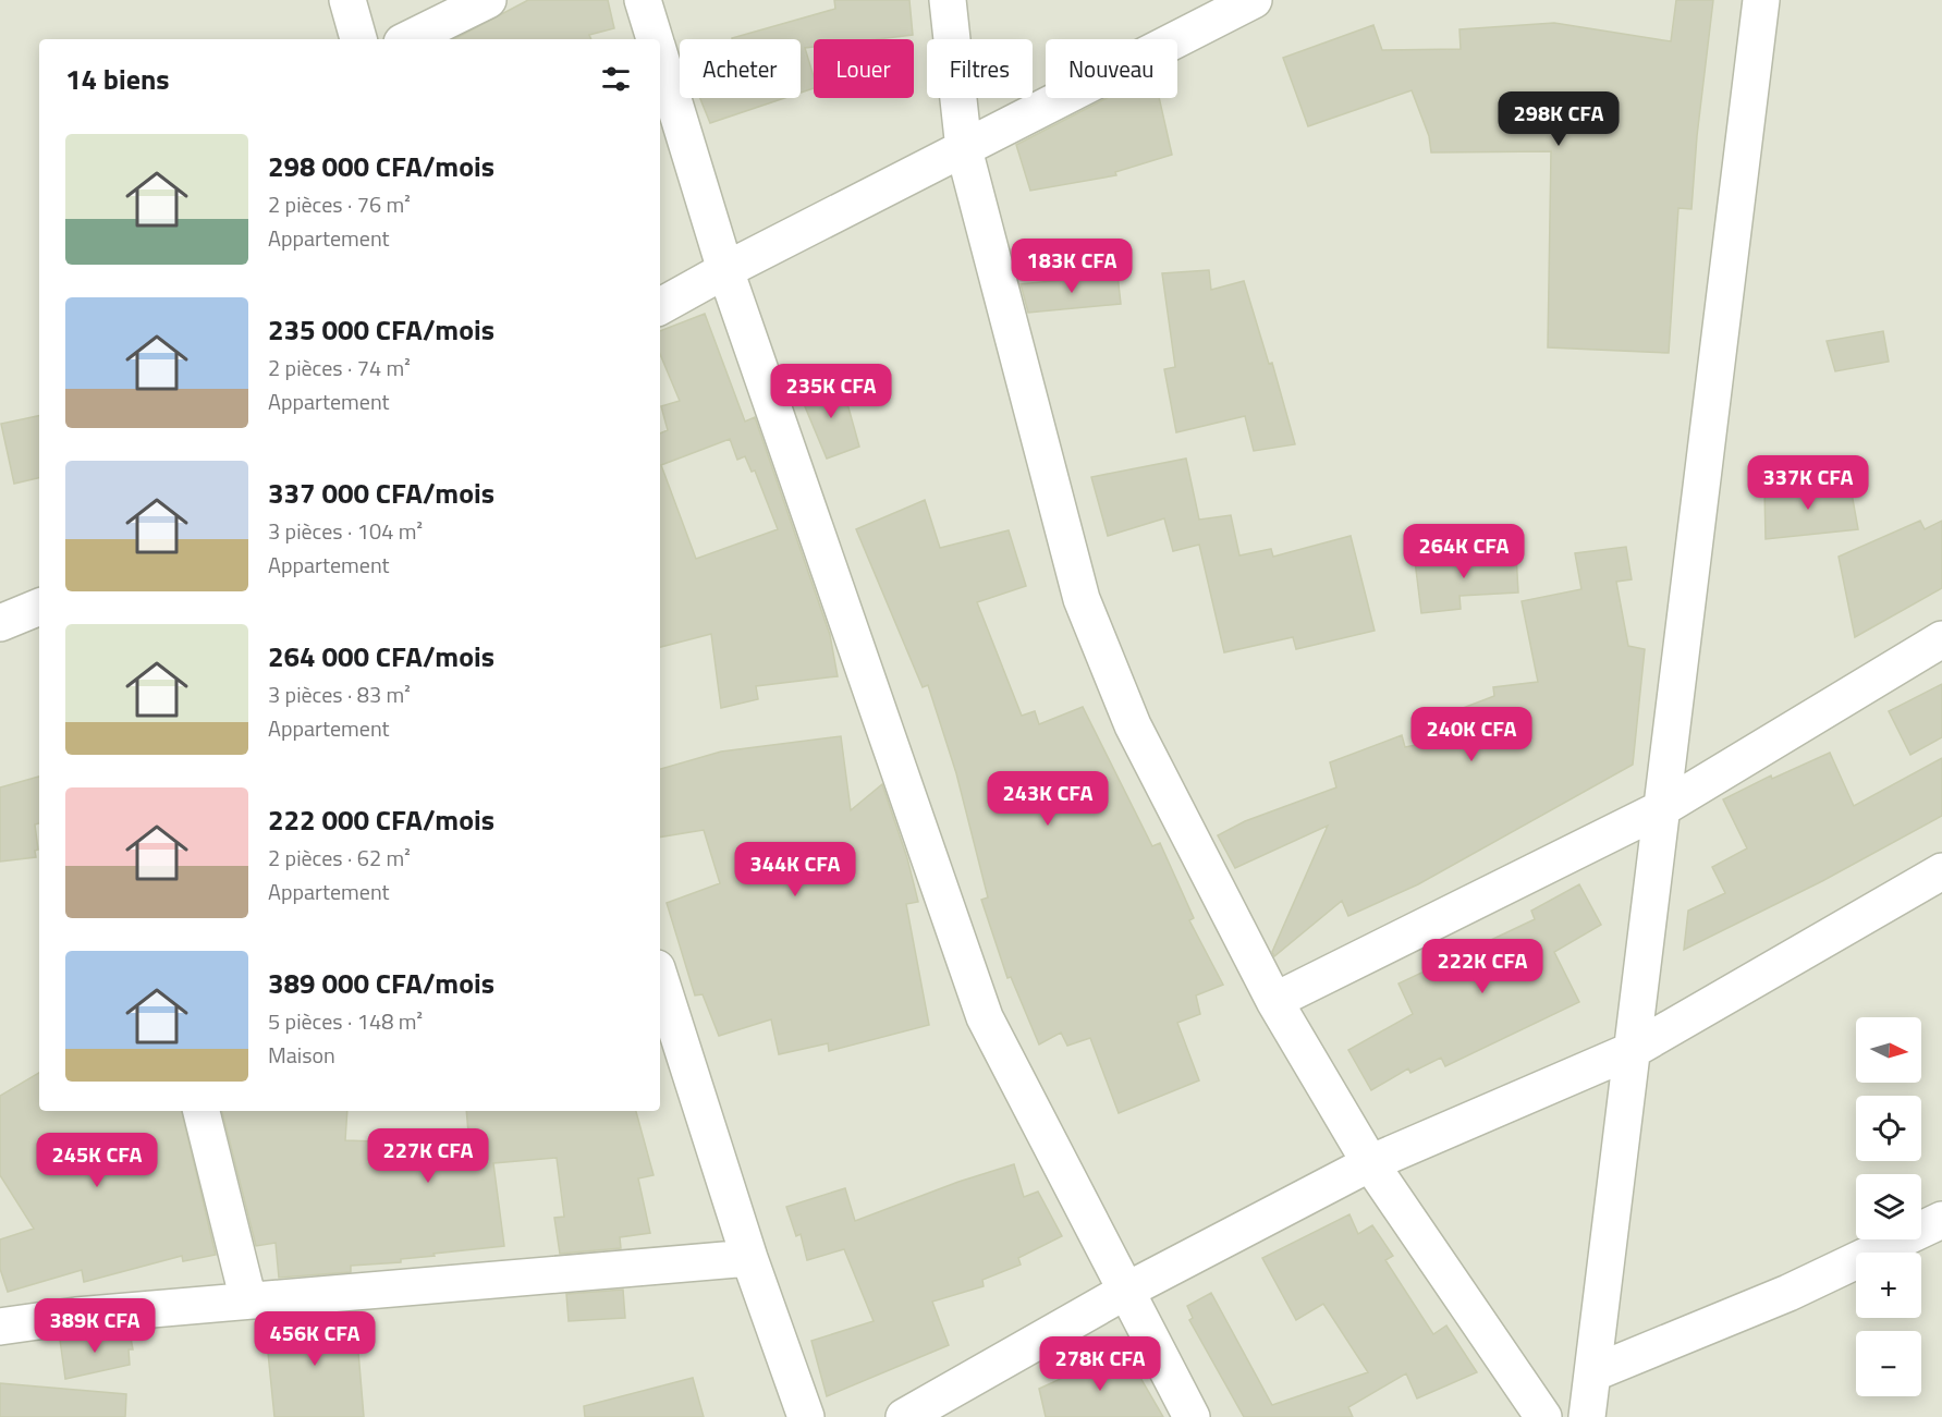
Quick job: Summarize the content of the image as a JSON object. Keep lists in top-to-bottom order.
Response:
{
  "north": "right",
  "page": {
    "chip": [
      "Acheter",
      "Louer",
      "Filtres",
      "Nouveau"
    ],
    "heading": "14 biens",
    "price": [
      "298K CFA",
      "183K CFA",
      "235K CFA",
      "337K CFA",
      "264K CFA",
      "240K CFA",
      "243K CFA",
      "344K CFA",
      "222K CFA",
      "227K CFA",
      "245K CFA",
      "389K CFA",
      "456K CFA",
      "278K CFA"
    ],
    "list": [
      {
        "name": "298 000 CFA/mois",
        "note": "2 pièces · 76 m² · Appartement"
      },
      {
        "name": "235 000 CFA/mois",
        "note": "2 pièces · 74 m² · Appartement"
      },
      {
        "name": "337 000 CFA/mois",
        "note": "3 pièces · 104 m² · Appartement"
      },
      {
        "name": "264 000 CFA/mois",
        "note": "3 pièces · 83 m² · Appartement"
      },
      {
        "name": "222 000 CFA/mois",
        "note": "2 pièces · 62 m² · Appartement"
      },
      {
        "name": "389 000 CFA/mois",
        "note": "5 pièces · 148 m² · Maison"
      }
    ],
    "map_buttons": ["+", "−"]
  }
}
